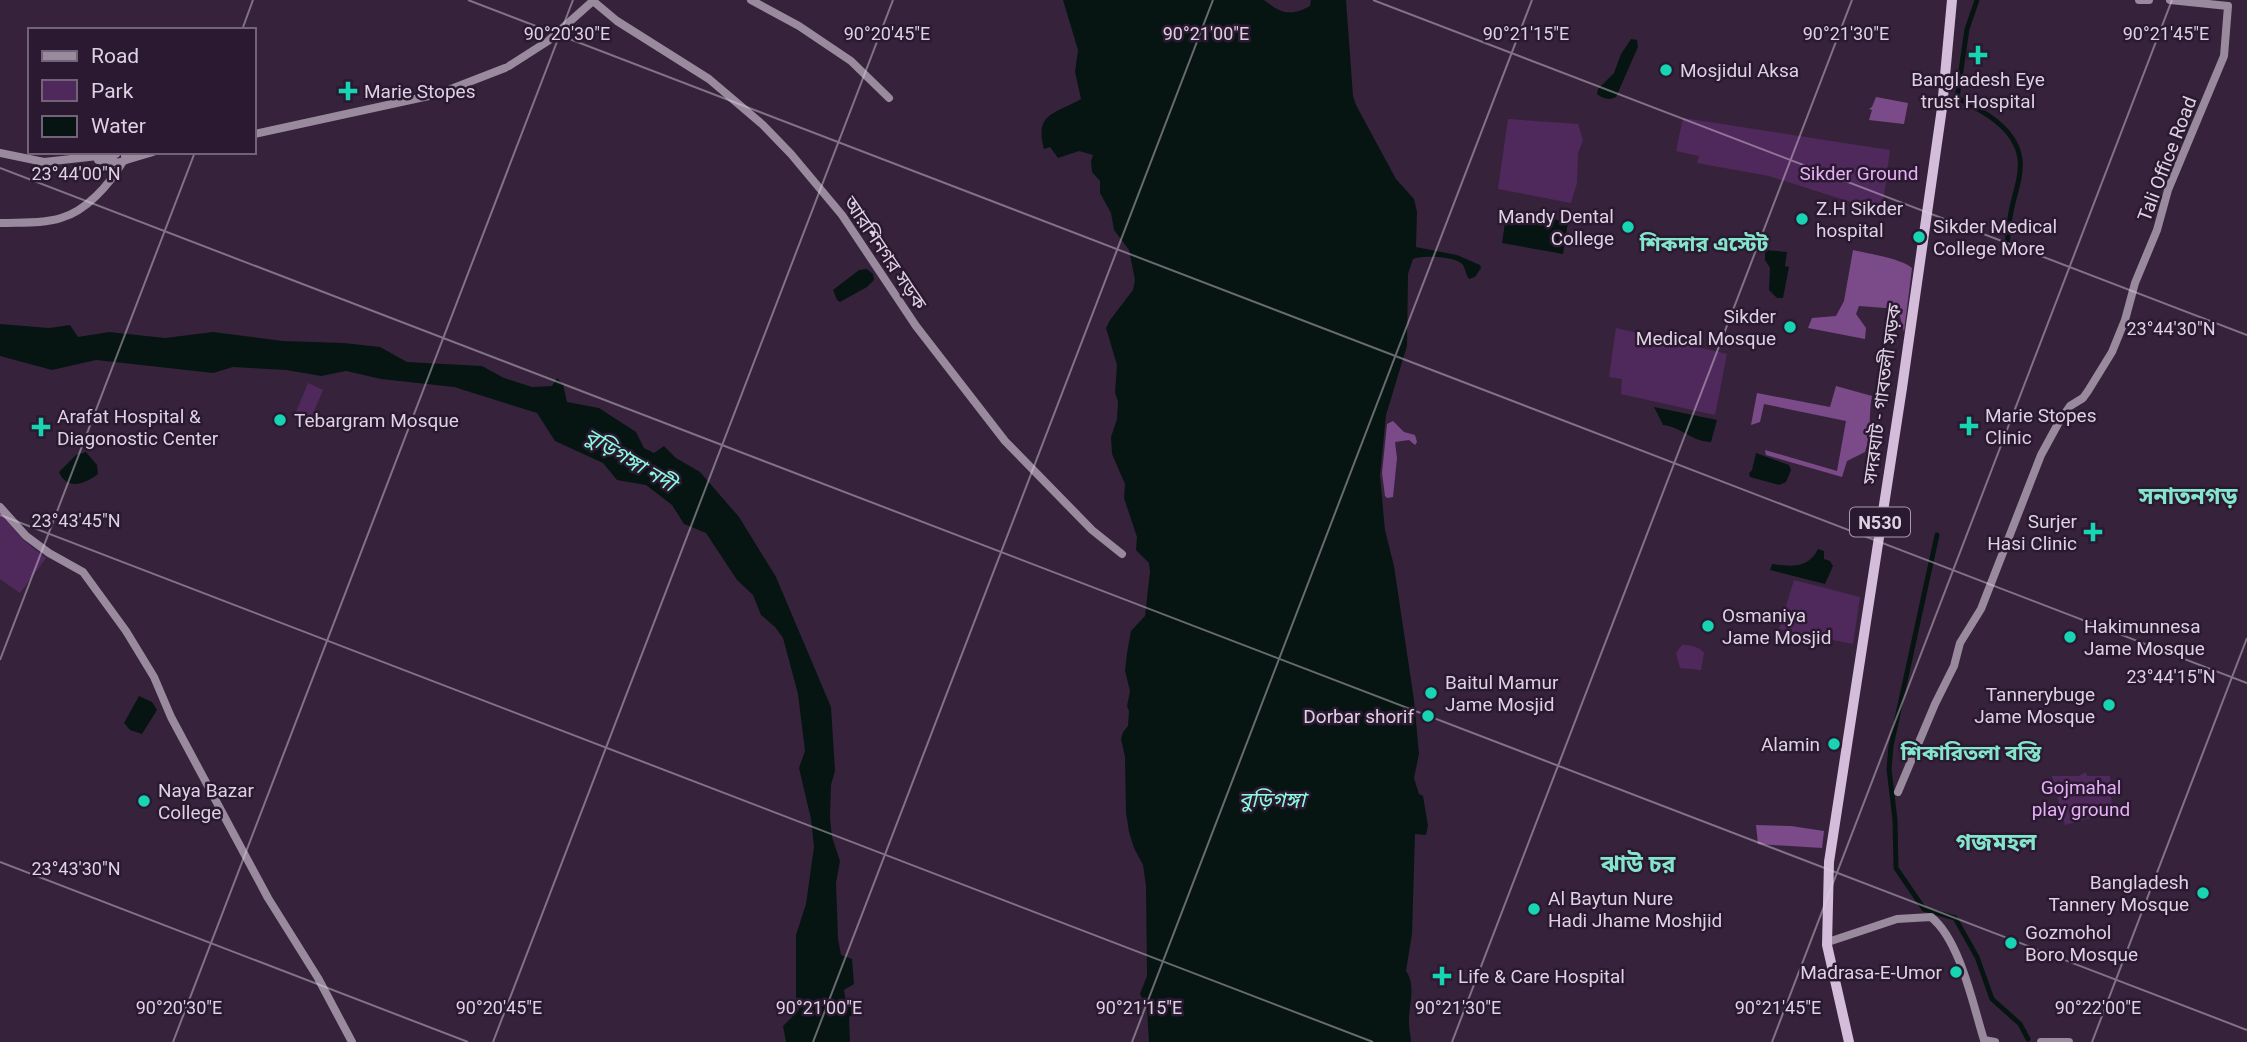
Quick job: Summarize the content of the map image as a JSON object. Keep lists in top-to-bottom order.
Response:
{
  "streets": {
    "highway": ["সদরঘাট - গাবতলী সড়ক", "N530"],
    "street": ["Tali Office Road", "আরশিনগর সড়ক"]
  },
  "districts": [
    "শিকদার এস্টেট",
    "সনাতনগড়",
    "শিকারিতলা বস্তি",
    "গজমহল",
    "ঝাউ চর"
  ],
  "water": ["বুড়িগঙ্গা নদী", "বুড়িগঙ্গা"],
  "parks": ["Sikder Ground", "Gojmahal play ground"],
  "places": {
    "health": [
      "Bangladesh Eye trust Hospital",
      "Marie Stopes",
      "Marie Stopes Clinic",
      "Arafat Hospital & Diagonostic Center",
      "Surjer Hasi Clinic",
      "Life & Care Hospital"
    ],
    "other": [
      "Mosjidul Aksa",
      "Z.H Sikder hospital",
      "Mandy Dental College",
      "Sikder Medical College More",
      "Sikder Medical Mosque",
      "Tebargram Mosque",
      "Osmaniya Jame Mosjid",
      "Hakimunnesa Jame Mosque",
      "Baitul Mamur Jame Mosjid",
      "Tannerybuge Jame Mosque",
      "Dorbar shorif",
      "Alamin",
      "Naya Bazar College",
      "Bangladesh Tannery Mosque",
      "Al Baytun Nure Hadi Jhame Moshjid",
      "Gozmohol Boro Mosque",
      "Madrasa-E-Umor"
    ]
  },
  "legend": ["Road", "Park", "Water"],
  "coordinates": [
    "90°21'30\"E",
    "90°20'30\"E",
    "90°20'45\"E",
    "90°21'00\"E",
    "90°21'15\"E",
    "90°21'45\"E",
    "23°44'00\"N",
    "23°44'30\"N",
    "23°43'45\"N",
    "23°44'15\"N",
    "23°43'30\"N",
    "90°22'00\"E"
  ]
}
